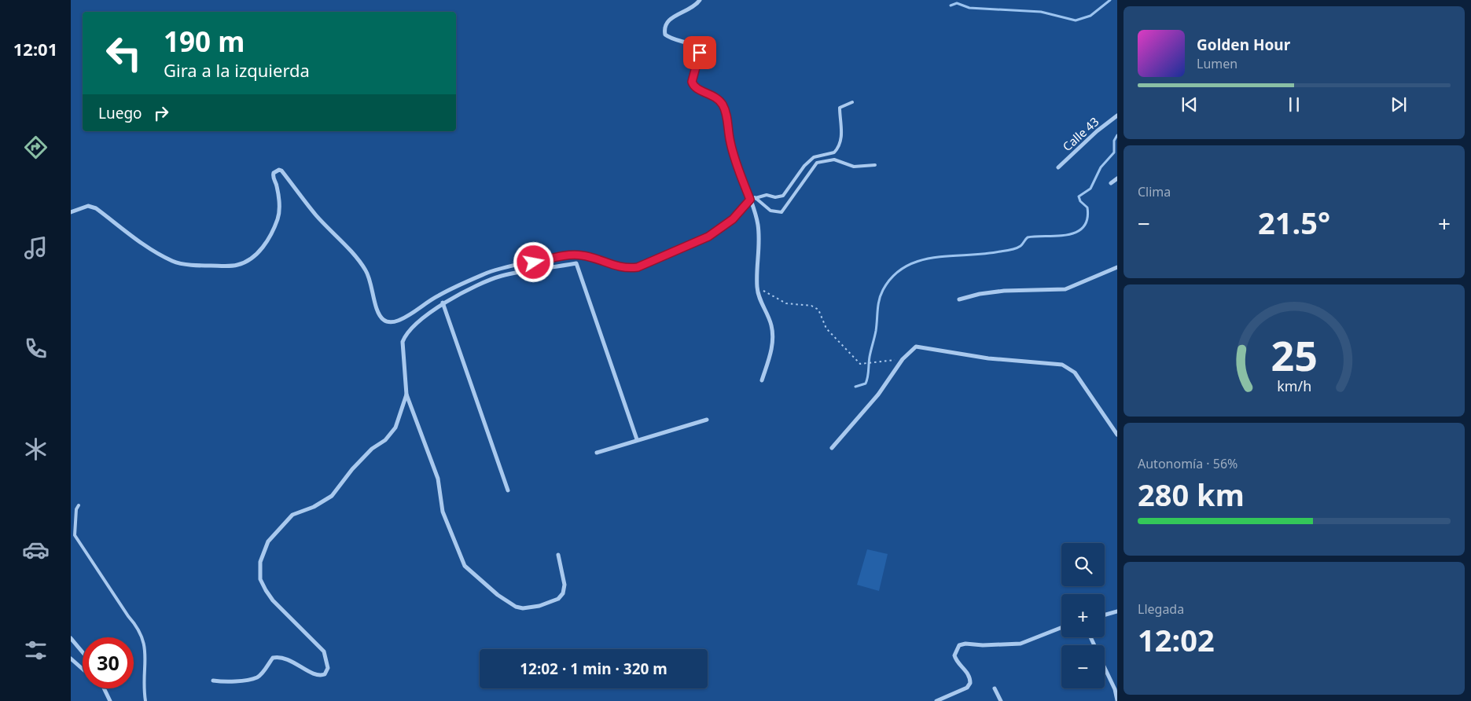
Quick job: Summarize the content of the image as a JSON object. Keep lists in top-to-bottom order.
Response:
{
  "streets": {
    "street": ["Calle 43"]
  },
  "page": {
    "tabs": "12:01",
    "turn": ["190 m", "Gira a la izquierda"],
    "song": ["Golden Hour", "Lumen"],
    "then": "Luego",
    "tile": [
      "Clima",
      ["Autonomía · 56%", "280 km"],
      ["Llegada", "12:02"]
    ],
    "heat": ["−", "21.5°", "+"],
    "map_buttons": ["+", "−"],
    "limit": "30",
    "trip": "12:02 · 1 min · 320 m",
    "gauge": ["25", "km/h"]
  }
}
